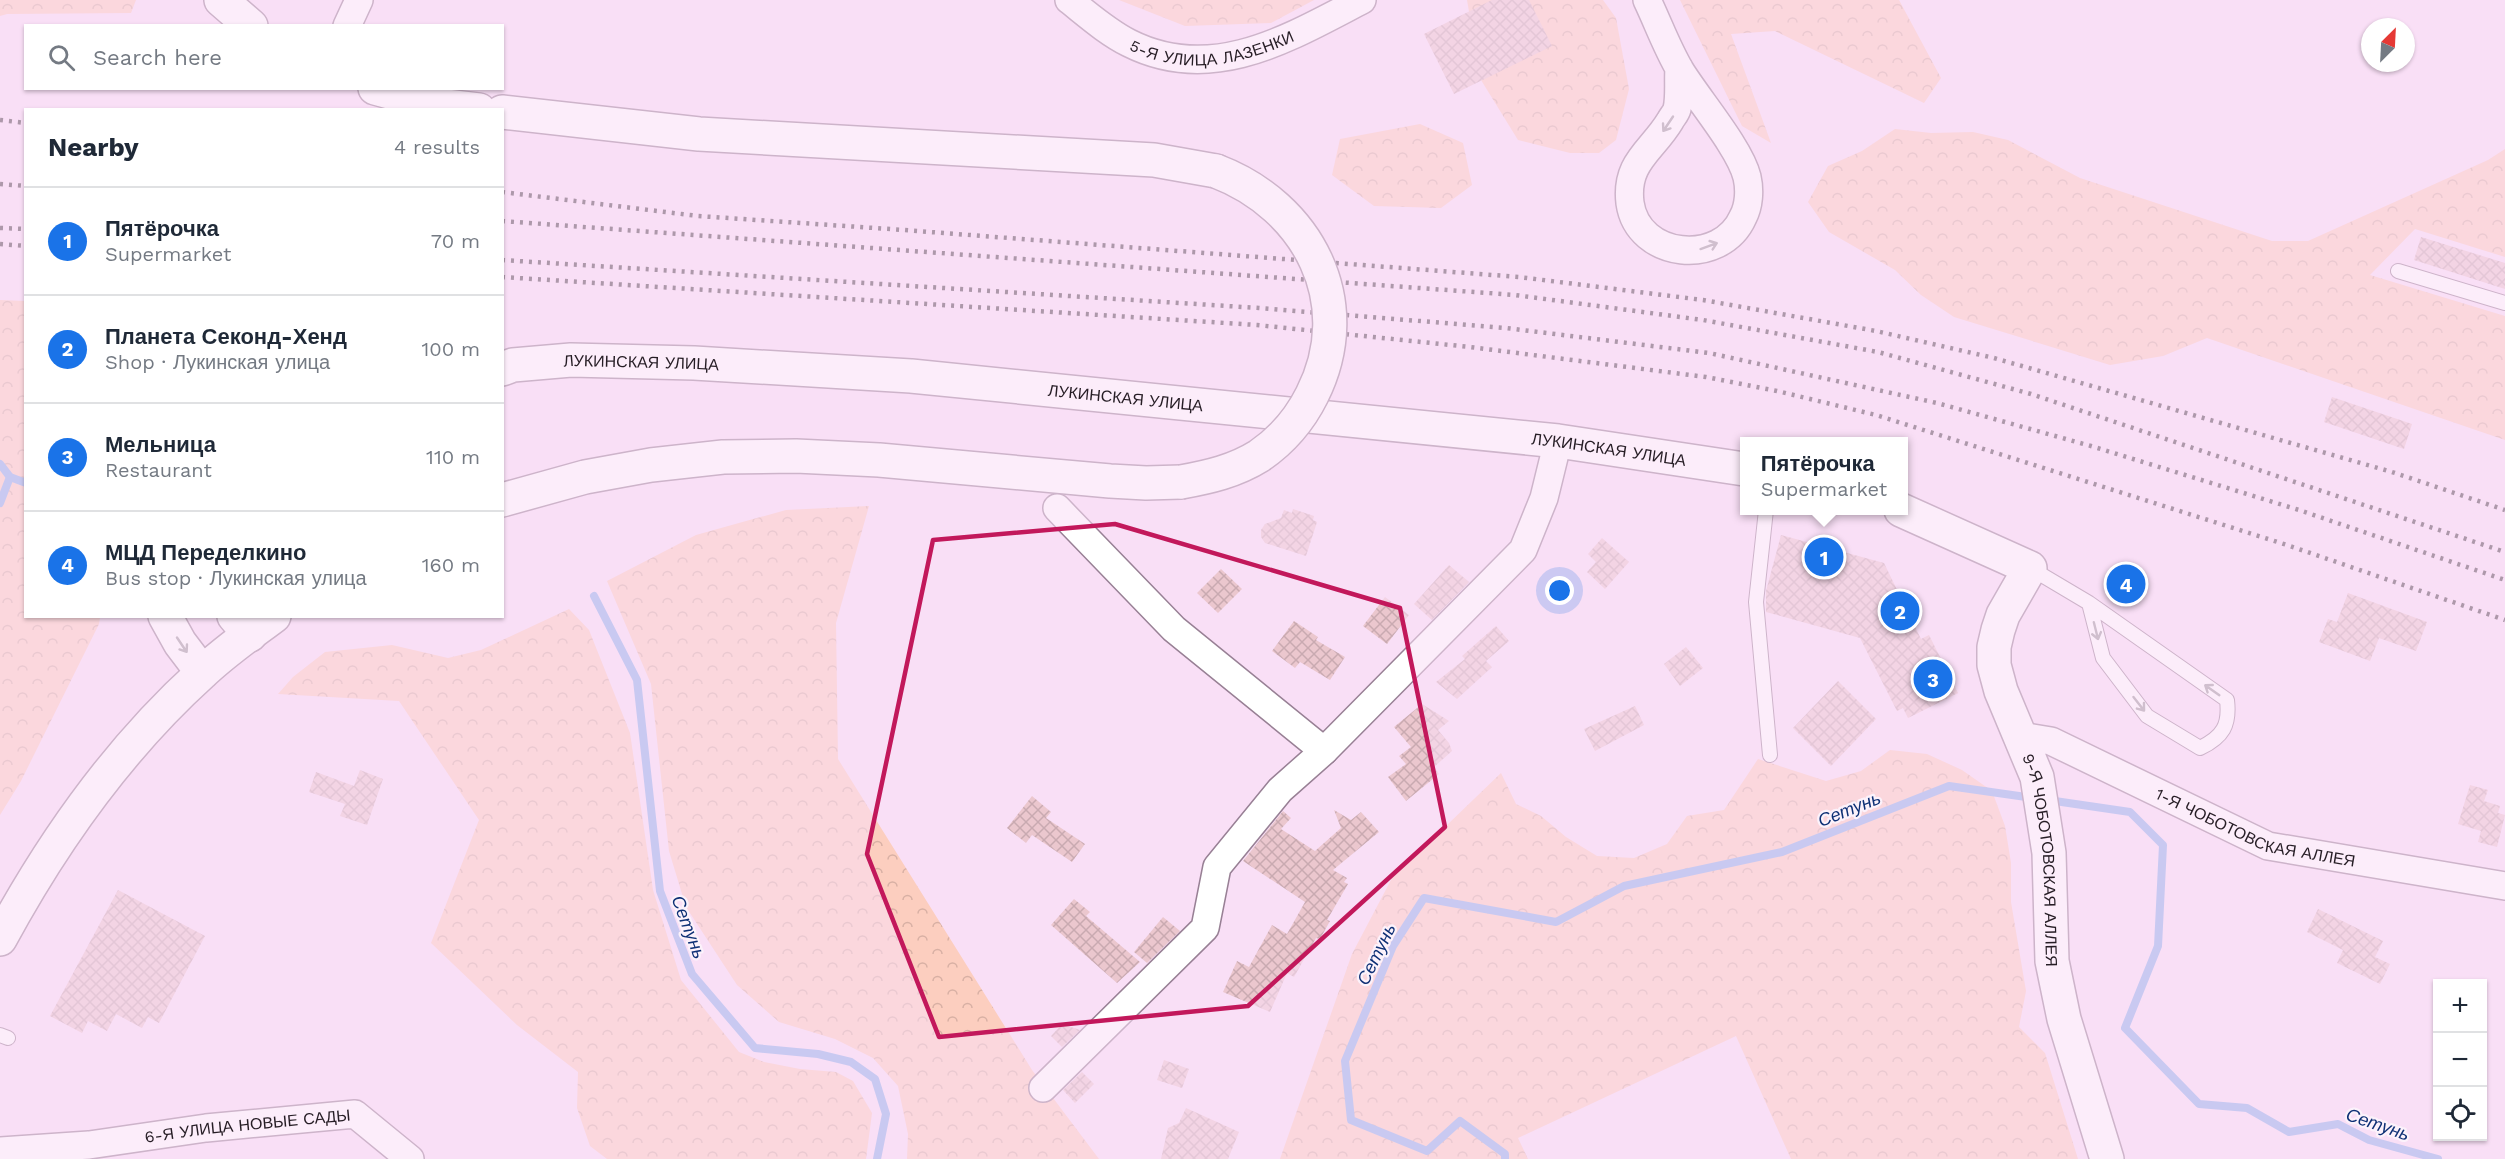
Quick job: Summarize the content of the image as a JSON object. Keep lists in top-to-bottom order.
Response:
{
  "streets": {
    "main road": ["ЛУКИНСКАЯ УЛИЦА", "9-Я ЧОБОТОВСКАЯ АЛЛЕЯ"],
    "street": ["5-Я УЛИЦА ЛАЗЕНКИ", "1-Я ЧОБОТОВСКАЯ АЛЛЕЯ", "6-Я УЛИЦА НОВЫЕ САДЫ"]
  },
  "crossings": [
    ["1-Я ЧОБОТОВСКАЯ АЛЛЕЯ", "9-Я ЧОБОТОВСКАЯ АЛЛЕЯ"]
  ],
  "water": ["Сетунь"],
  "north": "top right",
  "page": {
    "search": "Search here",
    "heading": ["Nearby", "4 results"],
    "list": [
      {
        "mark": "1",
        "name": "Пятёрочка",
        "note": "Supermarket",
        "value": "70 m"
      },
      {
        "mark": "2",
        "name": "Планета Секонд-Хенд",
        "note": "Shop · Лукинская улица",
        "value": "100 m"
      },
      {
        "mark": "3",
        "name": "Мельница",
        "note": "Restaurant",
        "value": "110 m"
      },
      {
        "mark": "4",
        "name": "МЦД Переделкино",
        "note": "Bus stop · Лукинская улица",
        "value": "160 m"
      }
    ],
    "popup": ["Пятёрочка", "Supermarket"],
    "pins": [
      "1",
      "4",
      "2",
      "3"
    ],
    "map_buttons": ["+", "−"]
  }
}
